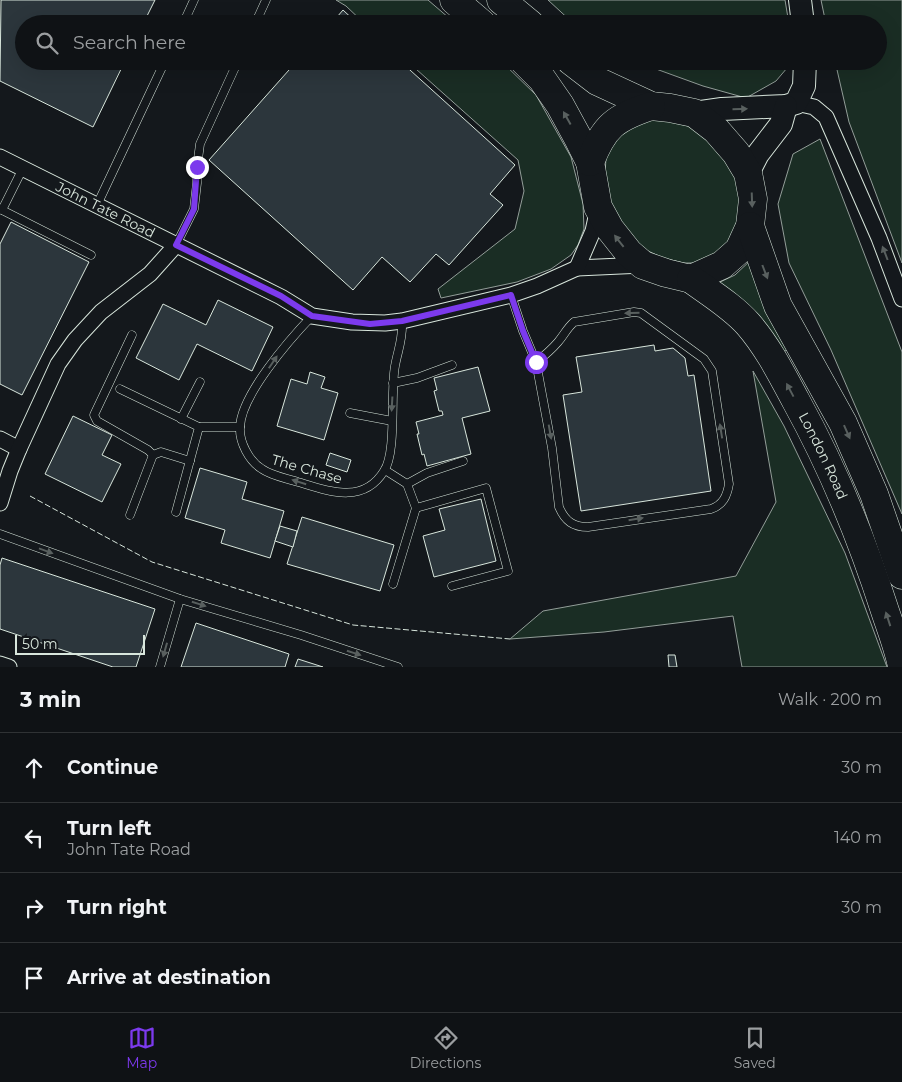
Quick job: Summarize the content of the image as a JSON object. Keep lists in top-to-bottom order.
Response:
{
  "streets": {
    "highway": ["London Road"],
    "street": ["John Tate Road"],
    "lane": ["The Chase"]
  },
  "crossings": [
    ["John Tate Road", "The Chase"]
  ],
  "one_way": ["The Chase"],
  "scale_bar": "50 m",
  "page": {
    "search": "Search here",
    "scale": "50 m",
    "heading": ["3 min", "Walk · 200 m"],
    "list": [
      ["Continue", "30 m"],
      ["Turn left", "John Tate Road", "140 m"],
      ["Turn right", "30 m"],
      "Arrive at destination"
    ],
    "nav": ["Map", "Directions", "Saved"]
  }
}
